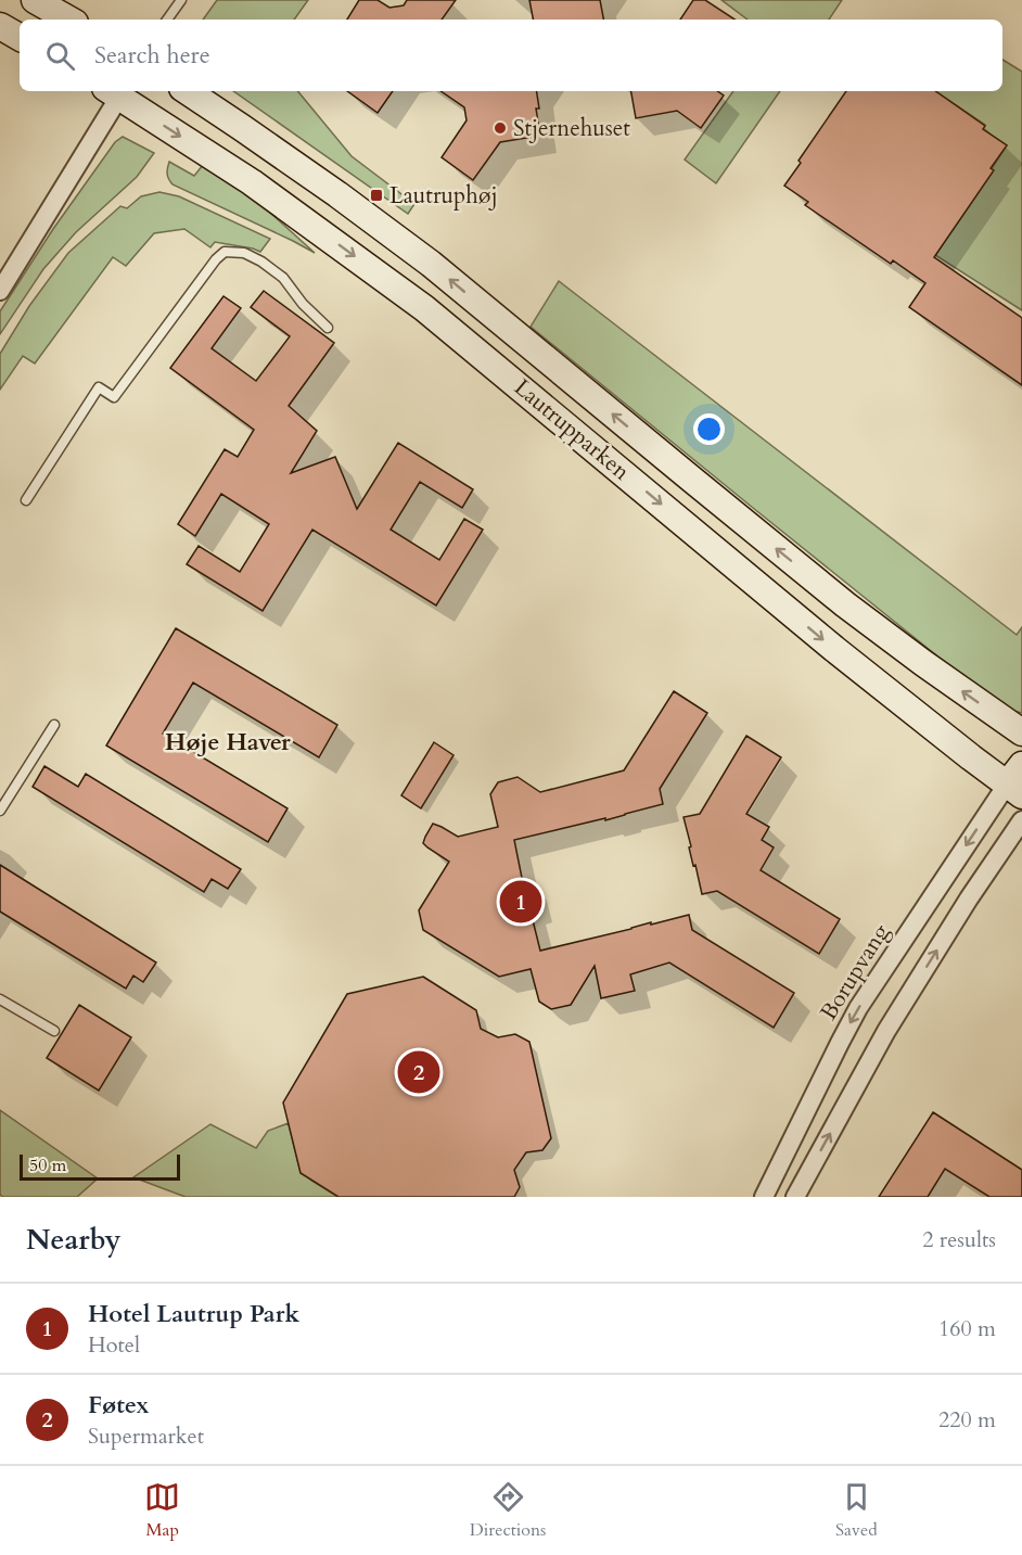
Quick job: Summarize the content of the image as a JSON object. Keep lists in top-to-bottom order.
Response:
{
  "streets": {
    "street": ["Lautrupparken", "Borupvang"]
  },
  "crossings": [
    ["Lautrupparken", "Borupvang"]
  ],
  "districts": ["Høje Haver"],
  "places": {
    "other": ["Stjernehuset"],
    "transit": ["Lautruphøj"]
  },
  "scale_bar": "50 m",
  "page": {
    "search": "Search here",
    "pins": ["1", "2"],
    "scale": "50 m",
    "heading": ["Nearby", "2 results"],
    "list": [
      {
        "mark": "1",
        "name": "Hotel Lautrup Park",
        "note": "Hotel",
        "value": "160 m"
      },
      {
        "mark": "2",
        "name": "Føtex",
        "note": "Supermarket",
        "value": "220 m"
      }
    ],
    "nav": ["Map", "Directions", "Saved"]
  }
}
